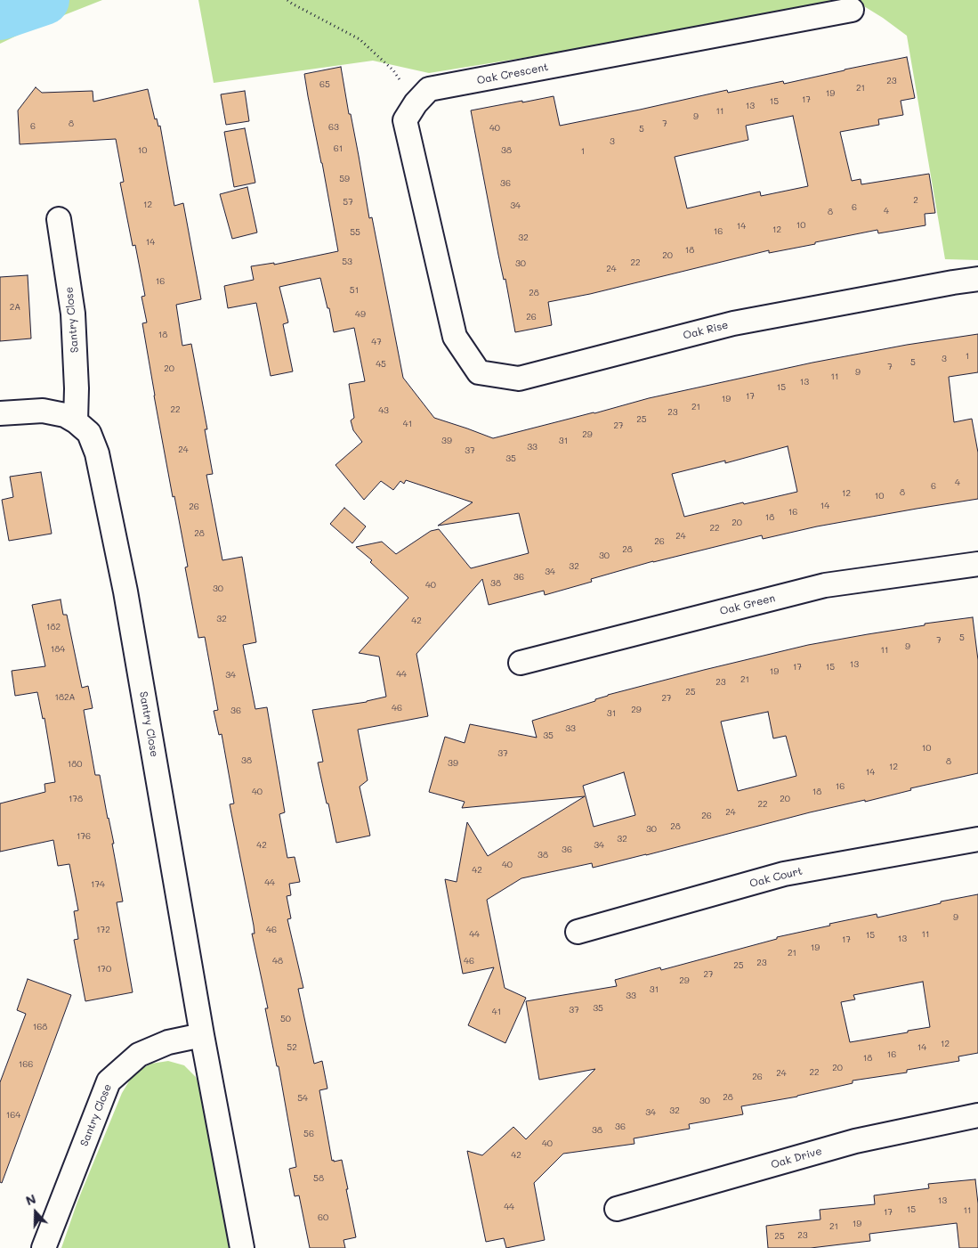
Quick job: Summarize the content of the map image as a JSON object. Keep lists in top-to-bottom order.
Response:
{
  "streets": {
    "street": [
      "Oak Crescent",
      "Santry Close",
      "Oak Rise",
      "Oak Green",
      "Oak Court",
      "Oak Drive"
    ]
  },
  "crossings": [
    ["Oak Crescent", "Oak Rise"]
  ],
  "house_numbers": [
    "23",
    "65",
    "21",
    "19",
    "17",
    "15",
    "13",
    "11",
    "9",
    "8",
    "7",
    "6",
    "63",
    "40",
    "5",
    "3",
    "61",
    "10",
    "38",
    "1",
    "59",
    "36",
    "2",
    "57",
    "12",
    "34",
    "6",
    "4",
    "8",
    "10",
    "14",
    "12",
    "16",
    "55",
    "32",
    "14",
    "18",
    "20",
    "53",
    "22",
    "30",
    "24",
    "16",
    "51",
    "28",
    "2A",
    "49",
    "26",
    "18",
    "47",
    "1",
    "3",
    "5",
    "45",
    "7",
    "20",
    "9",
    "11",
    "13",
    "15",
    "17",
    "19",
    "21",
    "22",
    "43",
    "23",
    "25",
    "41",
    "27",
    "29",
    "39",
    "31",
    "33",
    "24",
    "37",
    "35",
    "4",
    "6",
    "8",
    "12",
    "10",
    "14",
    "26",
    "16",
    "18",
    "20",
    "22",
    "28",
    "24",
    "26",
    "28",
    "30",
    "32",
    "34",
    "36",
    "38",
    "40",
    "30",
    "32",
    "42",
    "182",
    "5",
    "7",
    "9",
    "184",
    "11",
    "13",
    "17",
    "15",
    "19",
    "44",
    "34",
    "21",
    "23",
    "25",
    "182A",
    "27",
    "46",
    "29",
    "36",
    "31",
    "33",
    "35",
    "10",
    "37",
    "38",
    "8",
    "39",
    "180",
    "12",
    "14",
    "16",
    "40",
    "18",
    "178",
    "20",
    "22",
    "24",
    "26",
    "28",
    "30",
    "176",
    "32",
    "42",
    "34",
    "36",
    "38",
    "40",
    "42",
    "44",
    "174",
    "9",
    "172",
    "46",
    "44",
    "11",
    "15",
    "13",
    "17",
    "19",
    "21",
    "48",
    "46",
    "23",
    "25",
    "170",
    "27",
    "29",
    "31",
    "33",
    "35",
    "37",
    "41",
    "50",
    "168",
    "12",
    "52",
    "14",
    "16",
    "18",
    "166",
    "20",
    "22",
    "24",
    "26",
    "28",
    "54",
    "30",
    "32",
    "34",
    "164",
    "36",
    "38",
    "56",
    "40",
    "42",
    "58",
    "13",
    "44",
    "15",
    "11",
    "17",
    "60",
    "19",
    "21",
    "23",
    "25"
  ],
  "north": "top"
}
